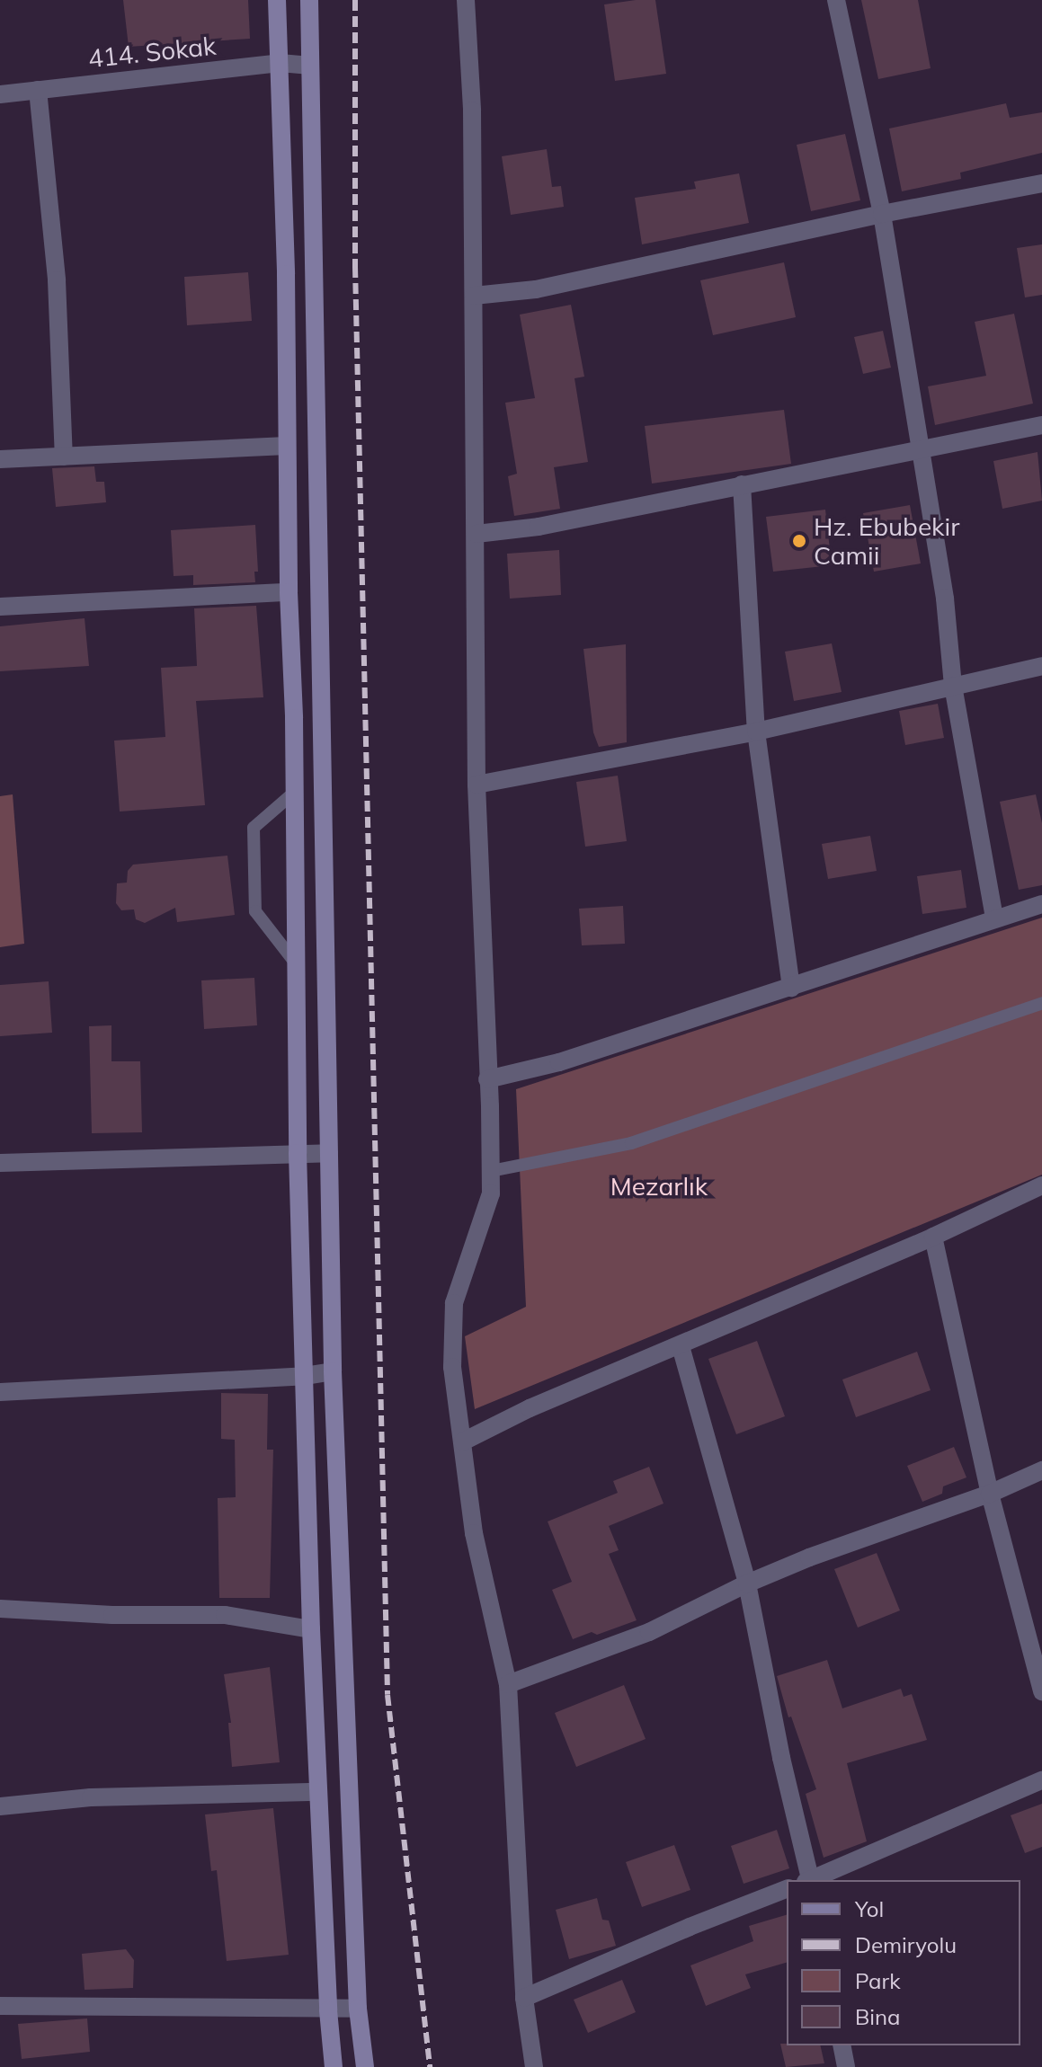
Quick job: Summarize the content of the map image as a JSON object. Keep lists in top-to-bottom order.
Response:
{
  "streets": {
    "street": ["414. Sokak"]
  },
  "parks": ["Mezarlık"],
  "places": ["Hz. Ebubekir Camii"],
  "legend": [
    "Yol",
    "Demiryolu",
    "Park",
    "Bina"
  ]
}
